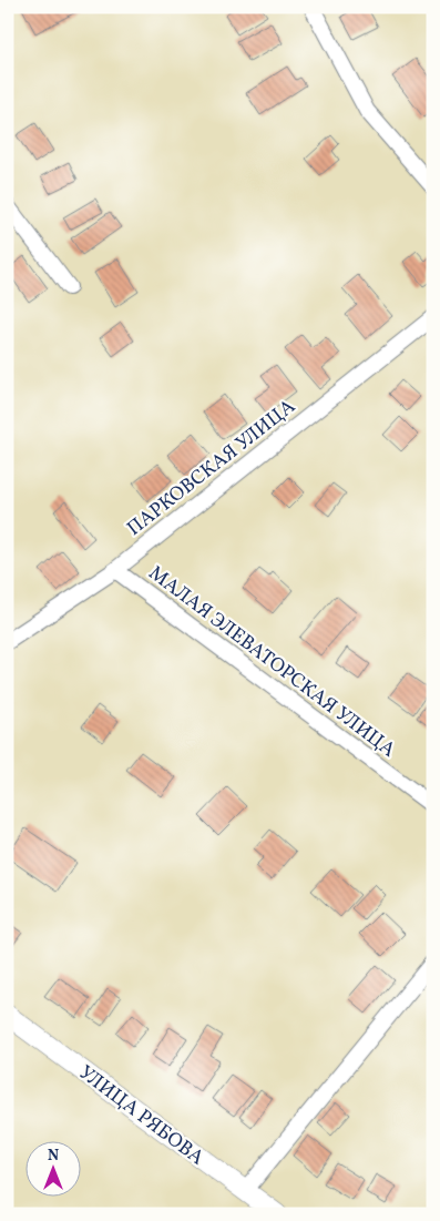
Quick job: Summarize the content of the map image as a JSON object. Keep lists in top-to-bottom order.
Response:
{
  "streets": {
    "street": ["ПАРКОВСКАЯ УЛИЦА", "МАЛАЯ ЭЛЕВАТОРСКАЯ УЛИЦА", "УЛИЦА РЯБОВА"]
  },
  "crossings": [
    ["ПАРКОВСКАЯ УЛИЦА", "МАЛАЯ ЭЛЕВАТОРСКАЯ УЛИЦА"]
  ],
  "north": "top"
}
